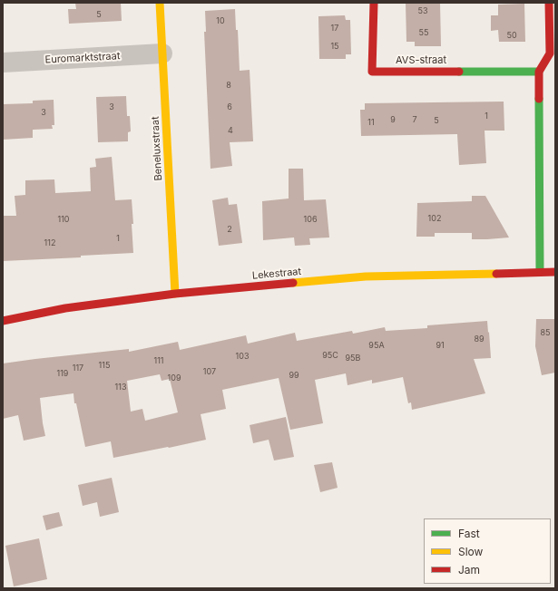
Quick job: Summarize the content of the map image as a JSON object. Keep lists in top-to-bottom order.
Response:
{
  "streets": {
    "street": [
      "Euromarktstraat",
      "AVS-straat",
      "Beneluxstraat",
      "Lekestraat"
    ]
  },
  "crossings": [
    ["Euromarktstraat", "Beneluxstraat"],
    ["Beneluxstraat", "Lekestraat"]
  ],
  "house_numbers": [
    "53",
    "5",
    "10",
    "17",
    "55",
    "50",
    "15",
    "8",
    "3",
    "6",
    "3",
    "1",
    "9",
    "7",
    "5",
    "11",
    "4",
    "102",
    "110",
    "106",
    "2",
    "1",
    "112",
    "85",
    "89",
    "95A",
    "91",
    "95C",
    "103",
    "95B",
    "111",
    "115",
    "117",
    "107",
    "119",
    "99",
    "109",
    "113"
  ],
  "legend": ["Fast", "Slow", "Jam"]
}
